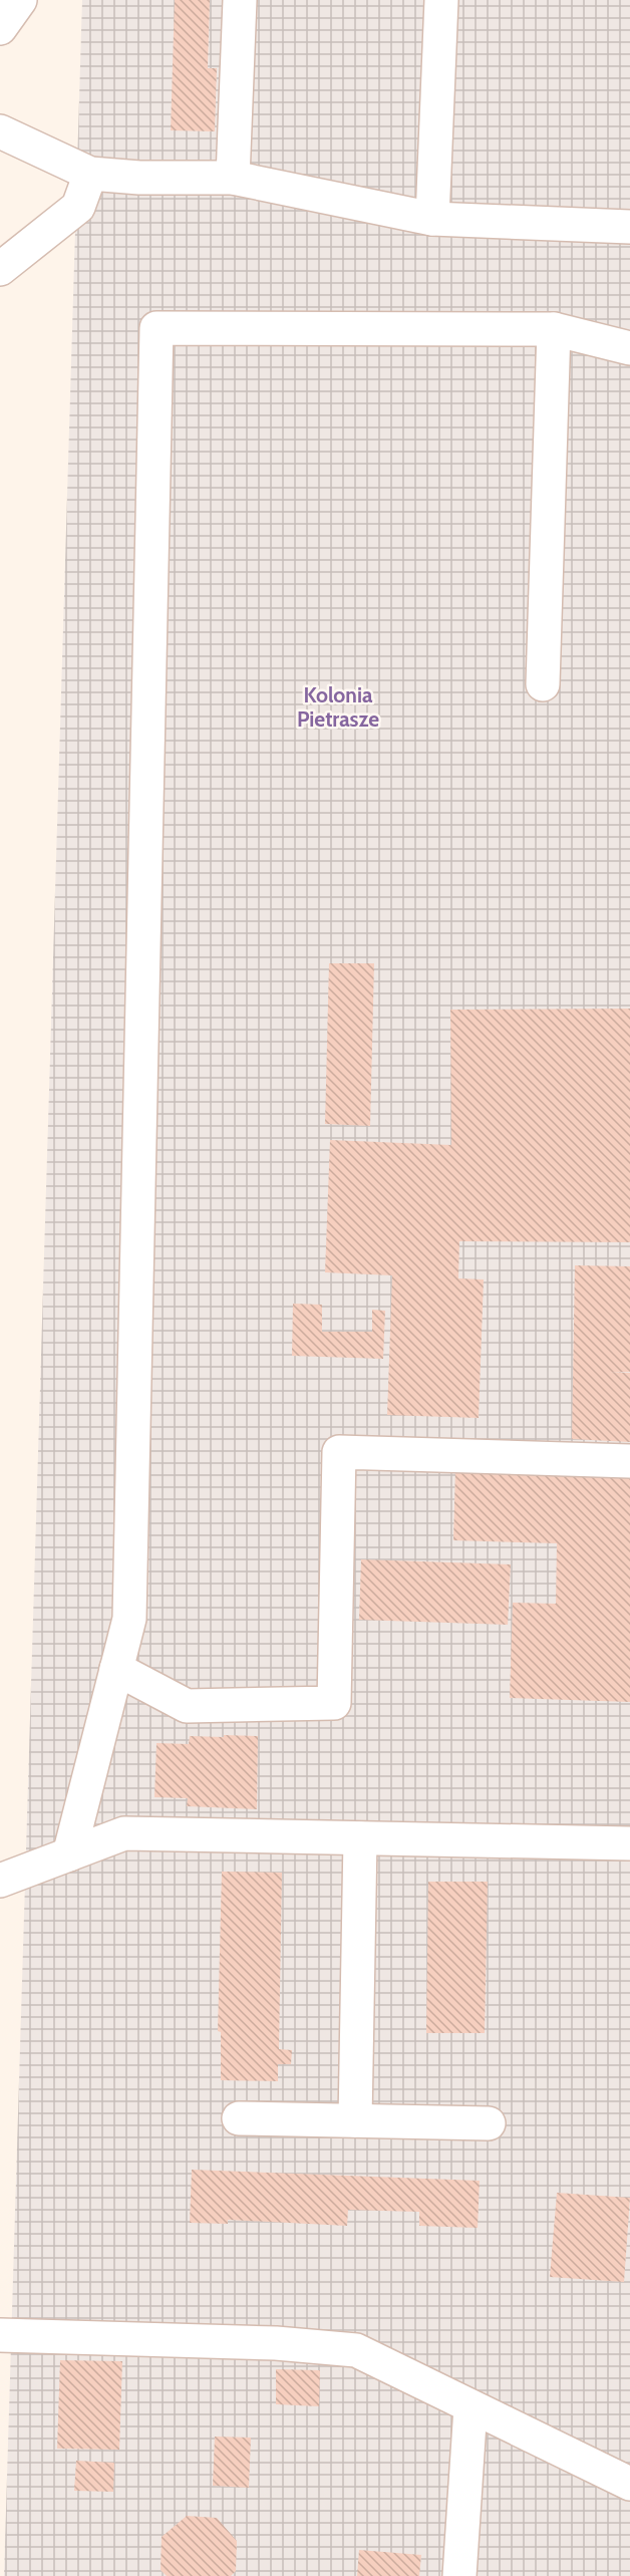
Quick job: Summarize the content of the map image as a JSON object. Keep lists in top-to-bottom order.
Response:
{
  "districts": ["Kolonia Pietrasze"]
}
